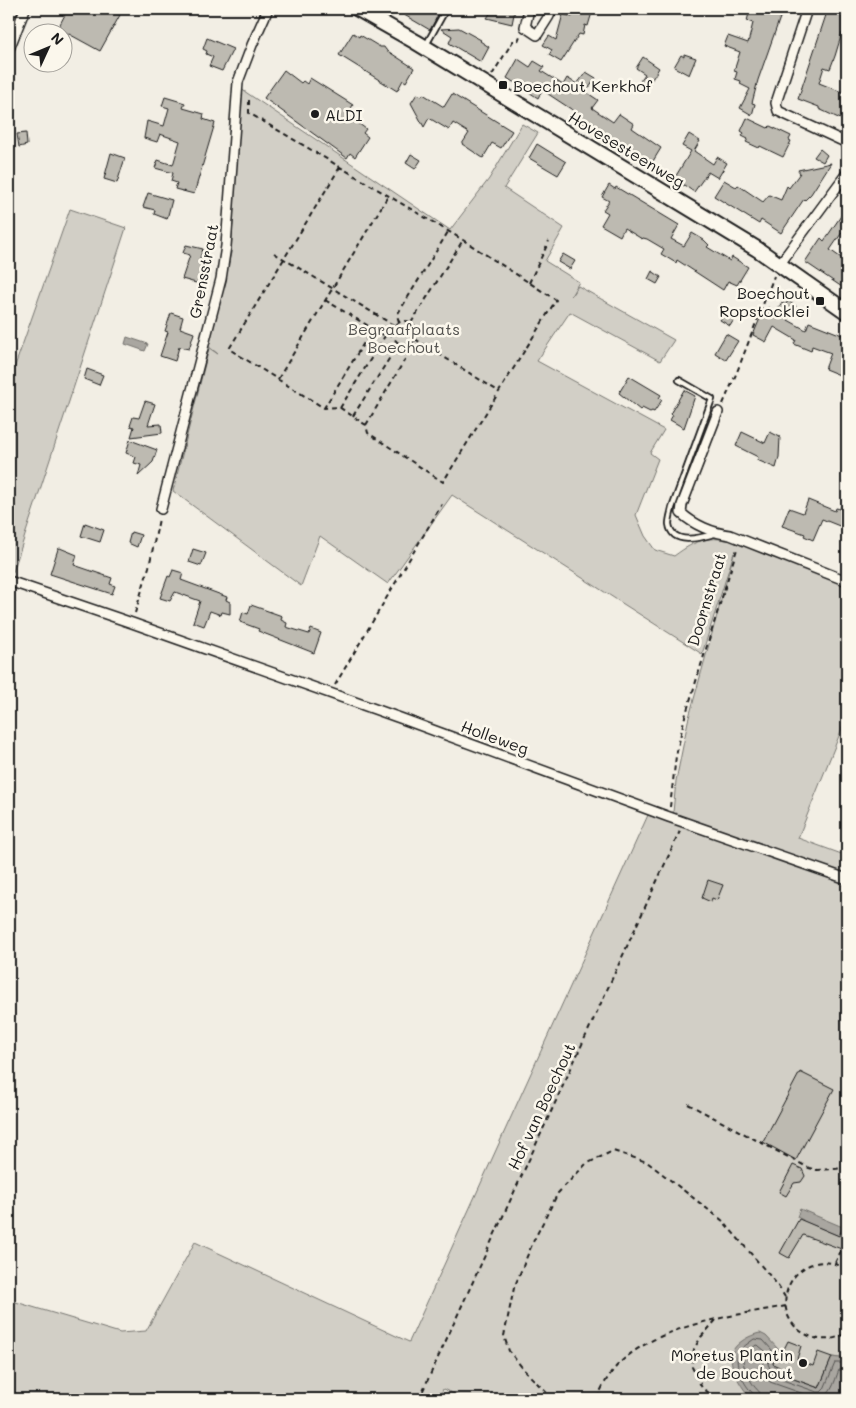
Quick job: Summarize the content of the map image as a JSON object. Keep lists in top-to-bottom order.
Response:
{
  "streets": {
    "street": [
      "Hovesesteenweg",
      "Grensstraat",
      "Doornstraat",
      "Holleweg"
    ],
    "path": ["Hof van Boechout"]
  },
  "crossings": [
    ["Doornstraat", "Holleweg"],
    ["Holleweg", "Hof van Boechout"]
  ],
  "parks": ["Begraafplaats Boechout"],
  "places": {
    "transit": ["Boechout Kerkhof", "Boechout Ropstocklei"],
    "other": ["ALDI", "Moretus Plantin de Bouchout"]
  },
  "north": "top right"
}
